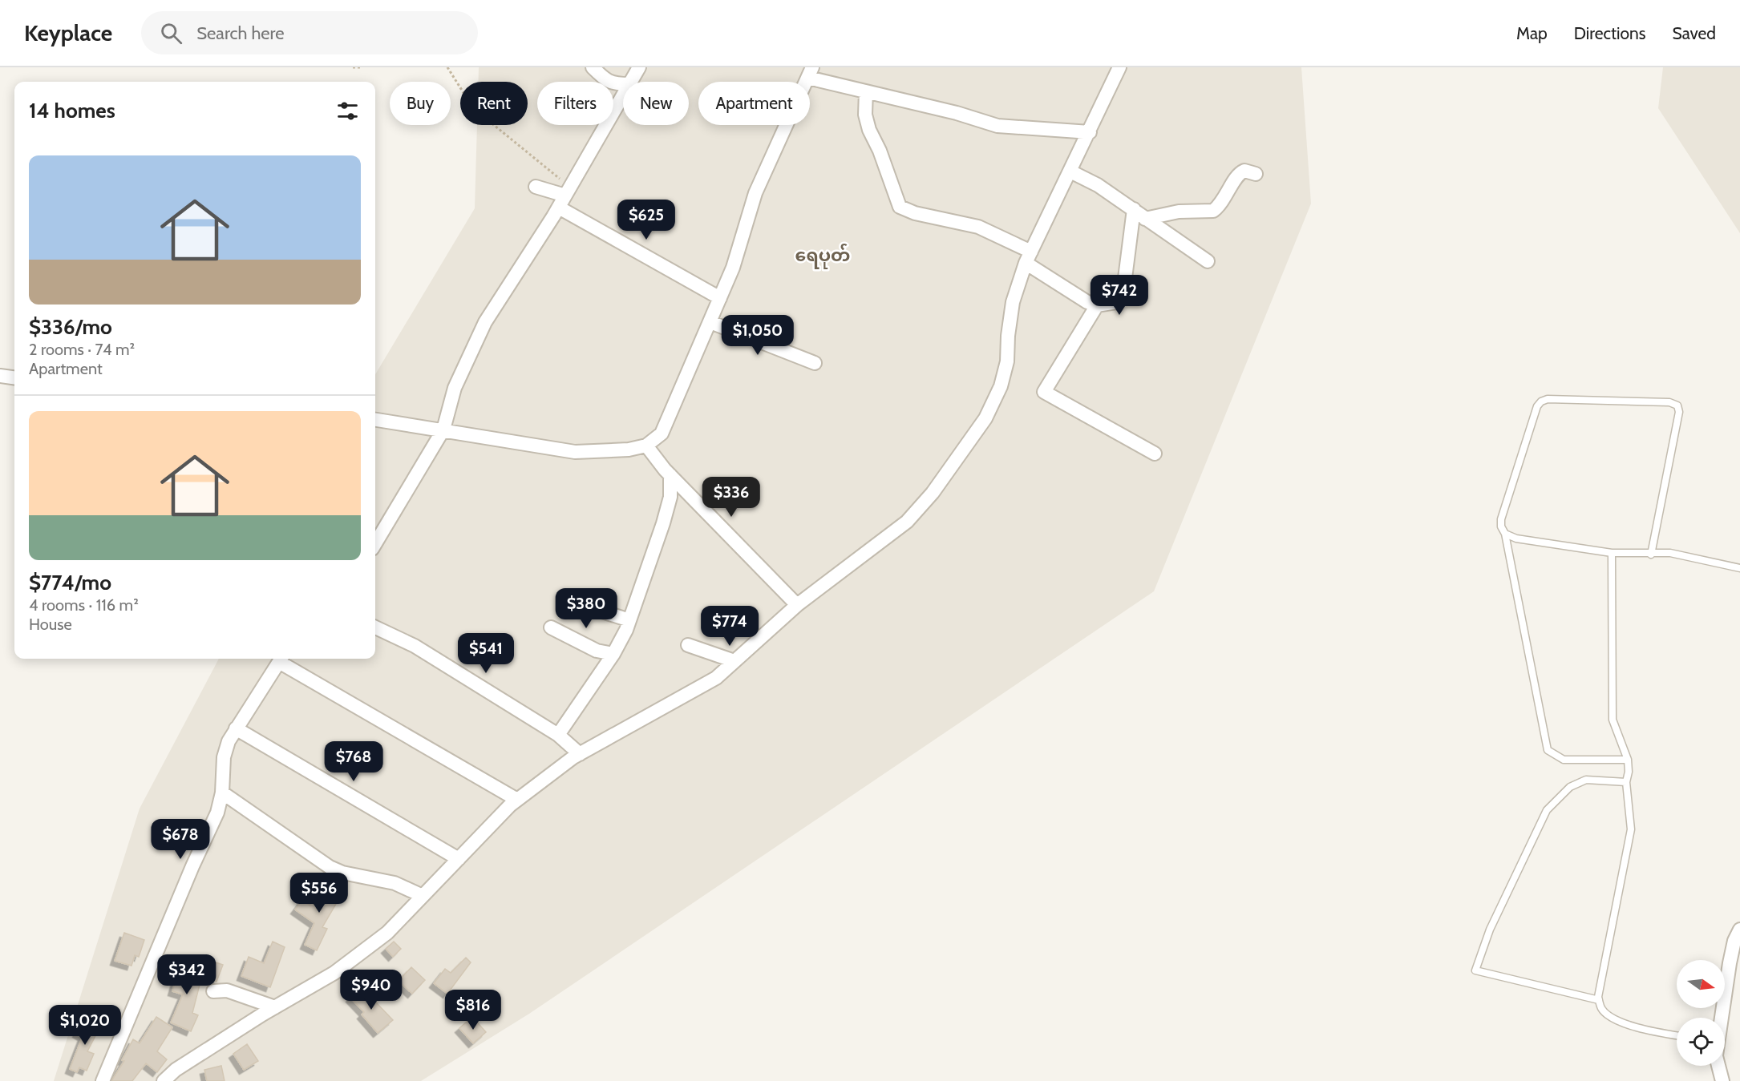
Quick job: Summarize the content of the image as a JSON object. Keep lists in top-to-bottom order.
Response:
{
  "districts": ["ရေပုတ်"],
  "north": "right",
  "page": {
    "header": "Keyplace",
    "search": "Search here",
    "nav": ["Map", "Directions", "Saved"],
    "chip": [
      "Buy",
      "Rent",
      "Filters",
      "New",
      "Apartment"
    ],
    "heading": "14 homes",
    "list": [
      {
        "name": "$336/mo",
        "note": "2 rooms · 74 m² · Apartment"
      },
      {
        "name": "$774/mo",
        "note": "4 rooms · 116 m² · House"
      }
    ],
    "price": [
      "$625",
      "$742",
      "$1,050",
      "$336",
      "$380",
      "$774",
      "$541",
      "$768",
      "$678",
      "$556",
      "$342",
      "$940",
      "$816",
      "$1,020"
    ]
  }
}
